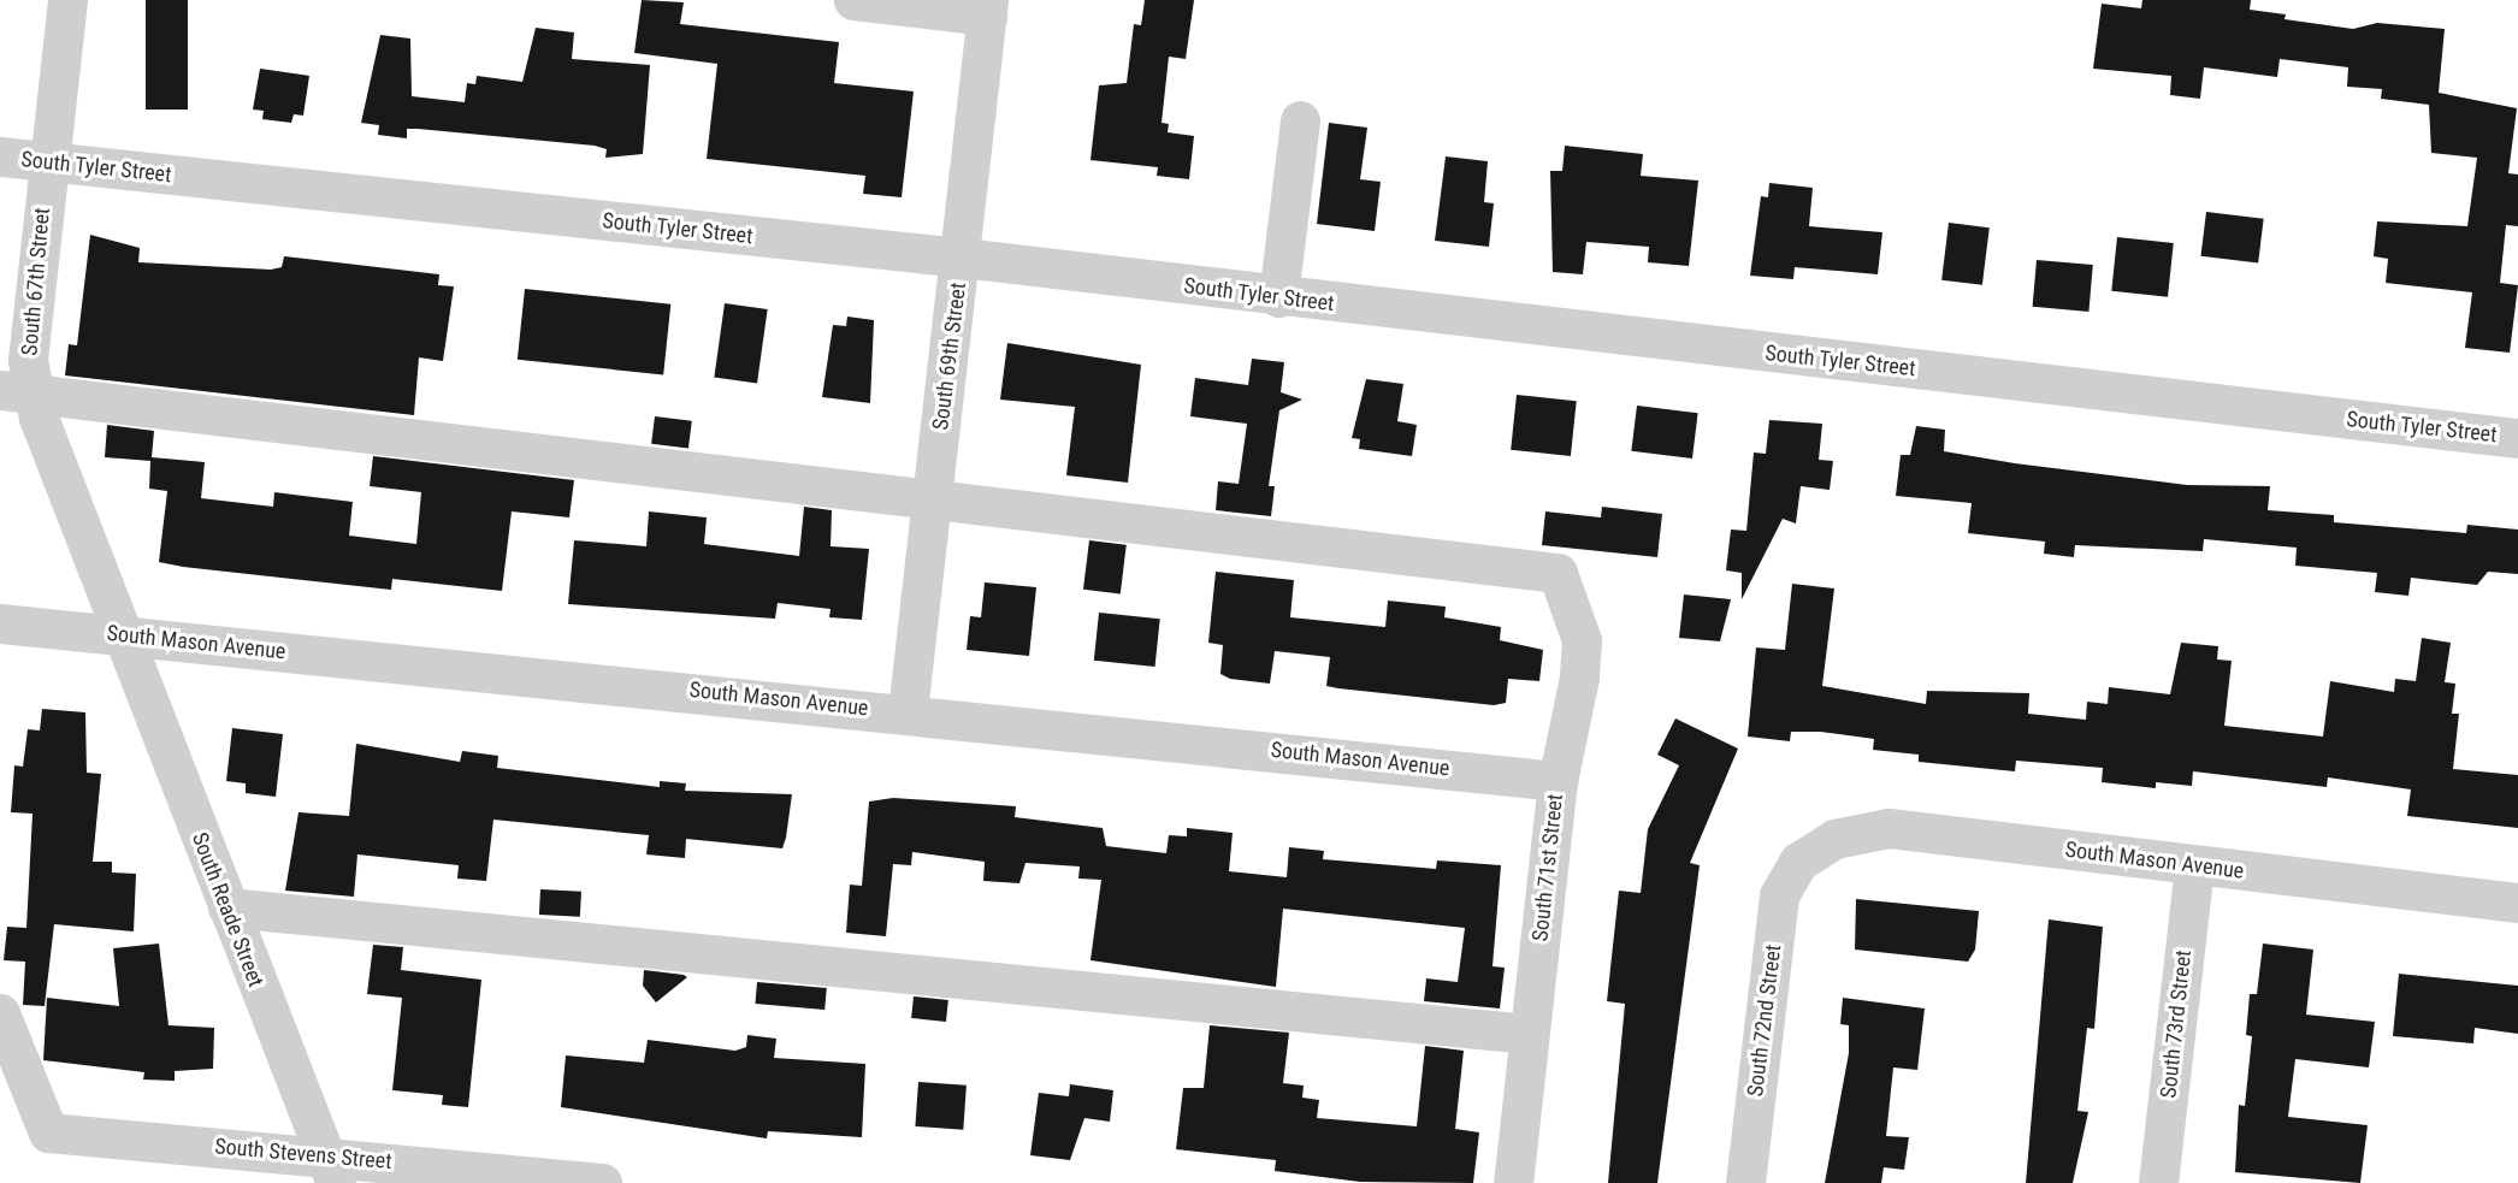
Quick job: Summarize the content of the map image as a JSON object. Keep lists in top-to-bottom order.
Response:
{
  "streets": {
    "street": [
      "South Tyler Street",
      "South 67th Street",
      "South 69th Street",
      "South Mason Avenue",
      "South 71st Street",
      "South Reade Street",
      "South 72nd Street",
      "South 73rd Street",
      "South Stevens Street"
    ]
  },
  "crossings": [
    ["South Tyler Street", "South 67th Street"],
    ["South Tyler Street", "South 69th Street"],
    ["South 67th Street", "South Mason Avenue"],
    ["South 67th Street", "South Reade Street"],
    ["South 69th Street", "South Mason Avenue"],
    ["South 69th Street", "South 71st Street"],
    ["South Mason Avenue", "South 71st Street"],
    ["South Mason Avenue", "South Reade Street"],
    ["South Mason Avenue", "South 72nd Street"],
    ["South Mason Avenue", "South 73rd Street"],
    ["South Reade Street", "South Stevens Street"]
  ]
}
